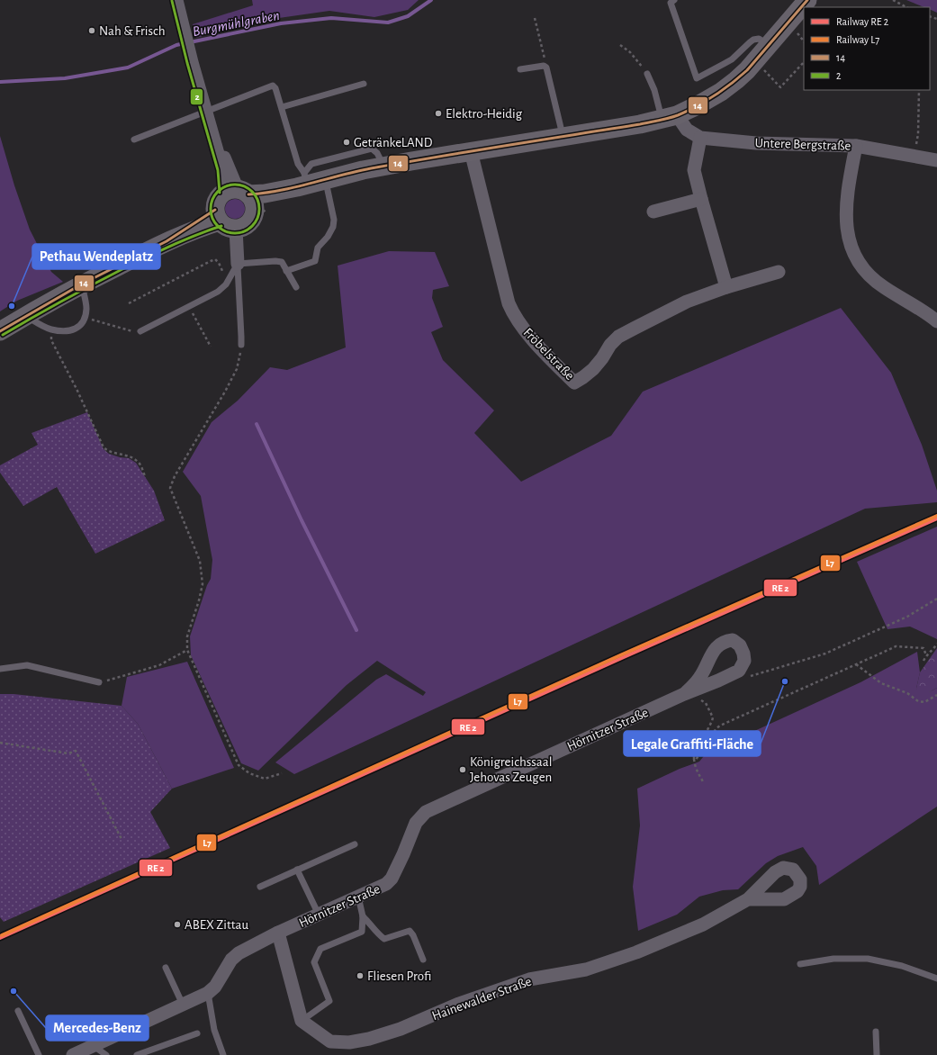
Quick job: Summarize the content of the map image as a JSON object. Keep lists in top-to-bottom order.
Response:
{
  "streets": {
    "street": [
      "Untere Bergstraße",
      "Fröbelstraße",
      "Hörnitzer Straße",
      "Hainewalder Straße"
    ]
  },
  "water": ["Burgmühlgraben"],
  "places": [
    "Nah & Frisch",
    "Elektro-Heidig",
    "GetränkeLAND",
    "Pethau Wendeplatz",
    "Legale Graffiti-Fläche",
    "Königreichssaal Jehovas Zeugen",
    "ABEX Zittau",
    "Fliesen Profi",
    "Mercedes-Benz"
  ],
  "lines": ["transit line 14", "transit line 2", "rail line L7"],
  "legend": [
    "Railway RE 2",
    "Railway L7",
    "14",
    "2"
  ]
}
